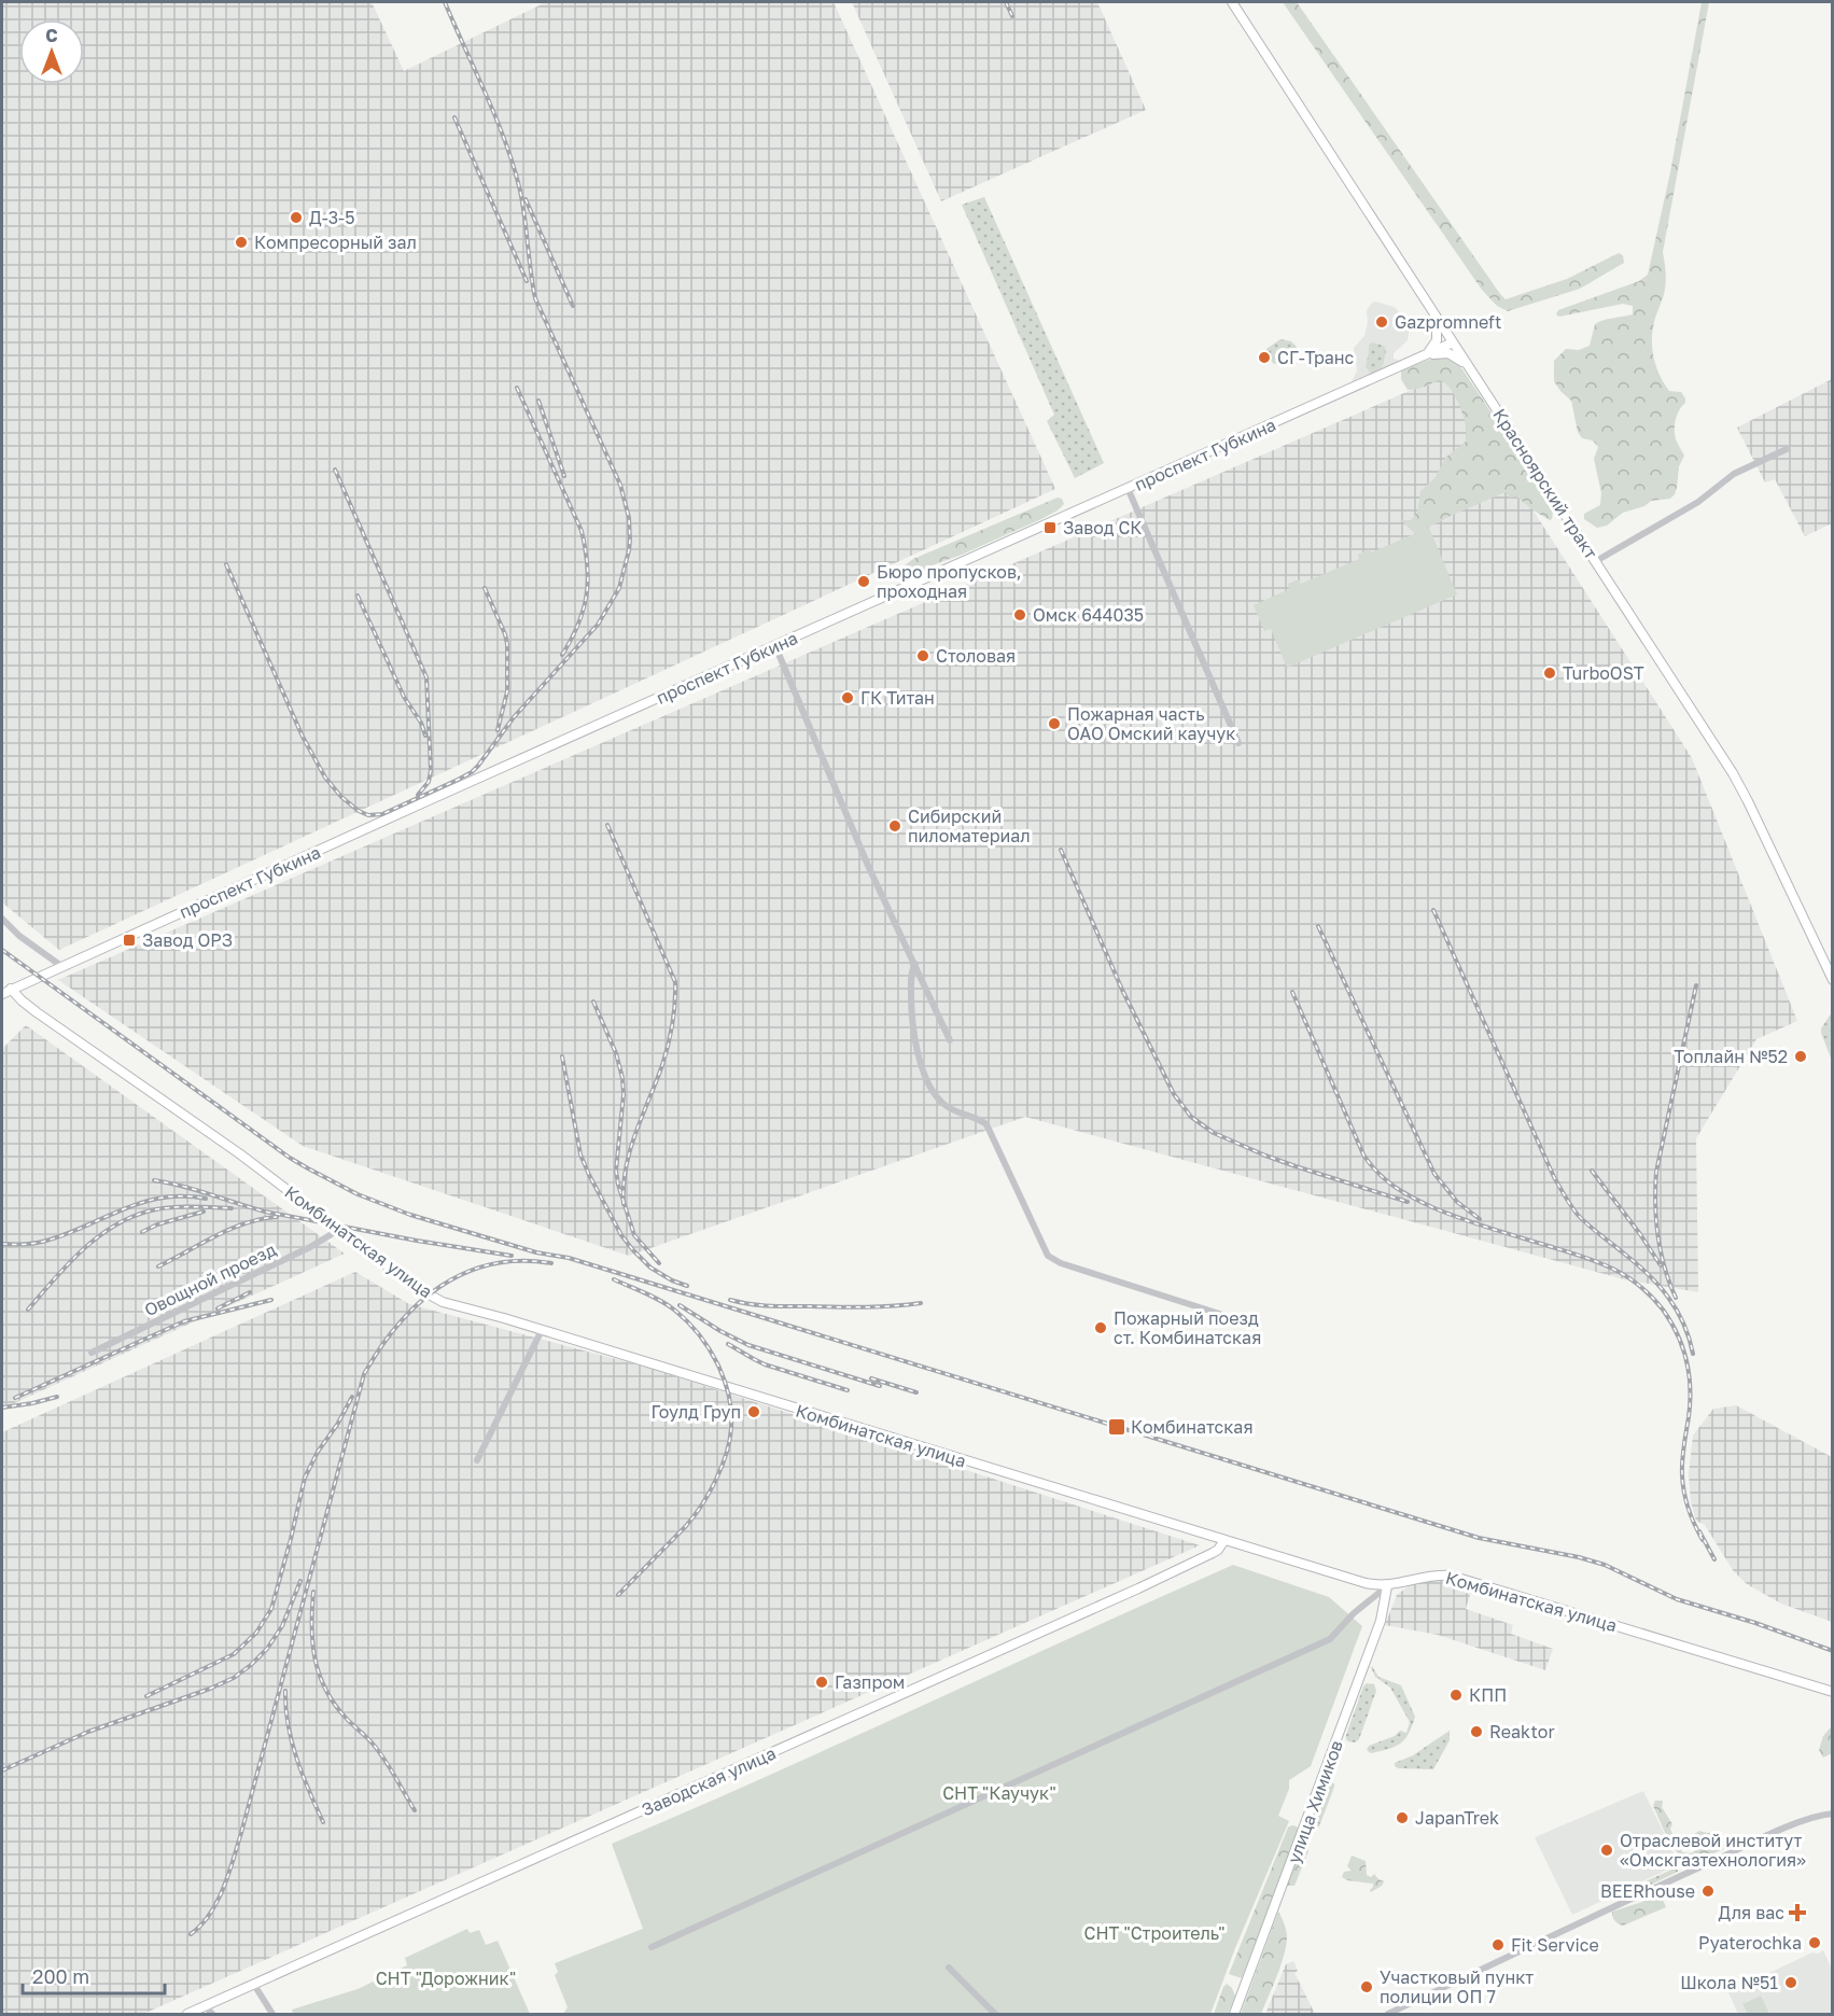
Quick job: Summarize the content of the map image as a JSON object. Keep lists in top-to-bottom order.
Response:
{
  "streets": {
    "main road": [
      "проспект Губкина",
      "Красноярский тракт",
      "Комбинатская улица",
      "Заводская улица",
      "улица Химиков"
    ],
    "street": ["Овощной проезд"]
  },
  "crossings": [
    ["проспект Губкина", "Красноярский тракт"],
    ["проспект Губкина", "Комбинатская улица"],
    ["Комбинатская улица", "Овощной проезд"],
    ["Комбинатская улица", "Заводская улица"],
    ["Комбинатская улица", "улица Химиков"]
  ],
  "parks": ["СНТ \"Каучук\"", "СНТ \"Строитель\"", "СНТ \"Дорожник\""],
  "places": {
    "other": [
      "Д-3-5",
      "Компресорный зал",
      "Gazpromneft",
      "СГ-Транс",
      "Бюро пропусков, проходная",
      "Омск 644035",
      "Столовая",
      "TurboOST",
      "ГК Титан",
      "Пожарная часть ОАО Омский каучук",
      "Сибирский пиломатериал",
      "Топлайн №52",
      "Пожарный поезд ст. Комбинатская",
      "Гоулд Груп",
      "Газпром",
      "КПП",
      "Reaktor",
      "JapanTrek",
      "Отраслевой институт «Омскгазтехнология»",
      "BEERhouse",
      "Pyaterochka",
      "Fit Service",
      "Школа №51",
      "Участковый пункт полиции ОП 7"
    ],
    "transit": ["Завод СК", "Завод ОРЗ", "Комбинатская"],
    "health": ["Для вас"]
  },
  "scale_bar": "200 m",
  "north": "top"
}
